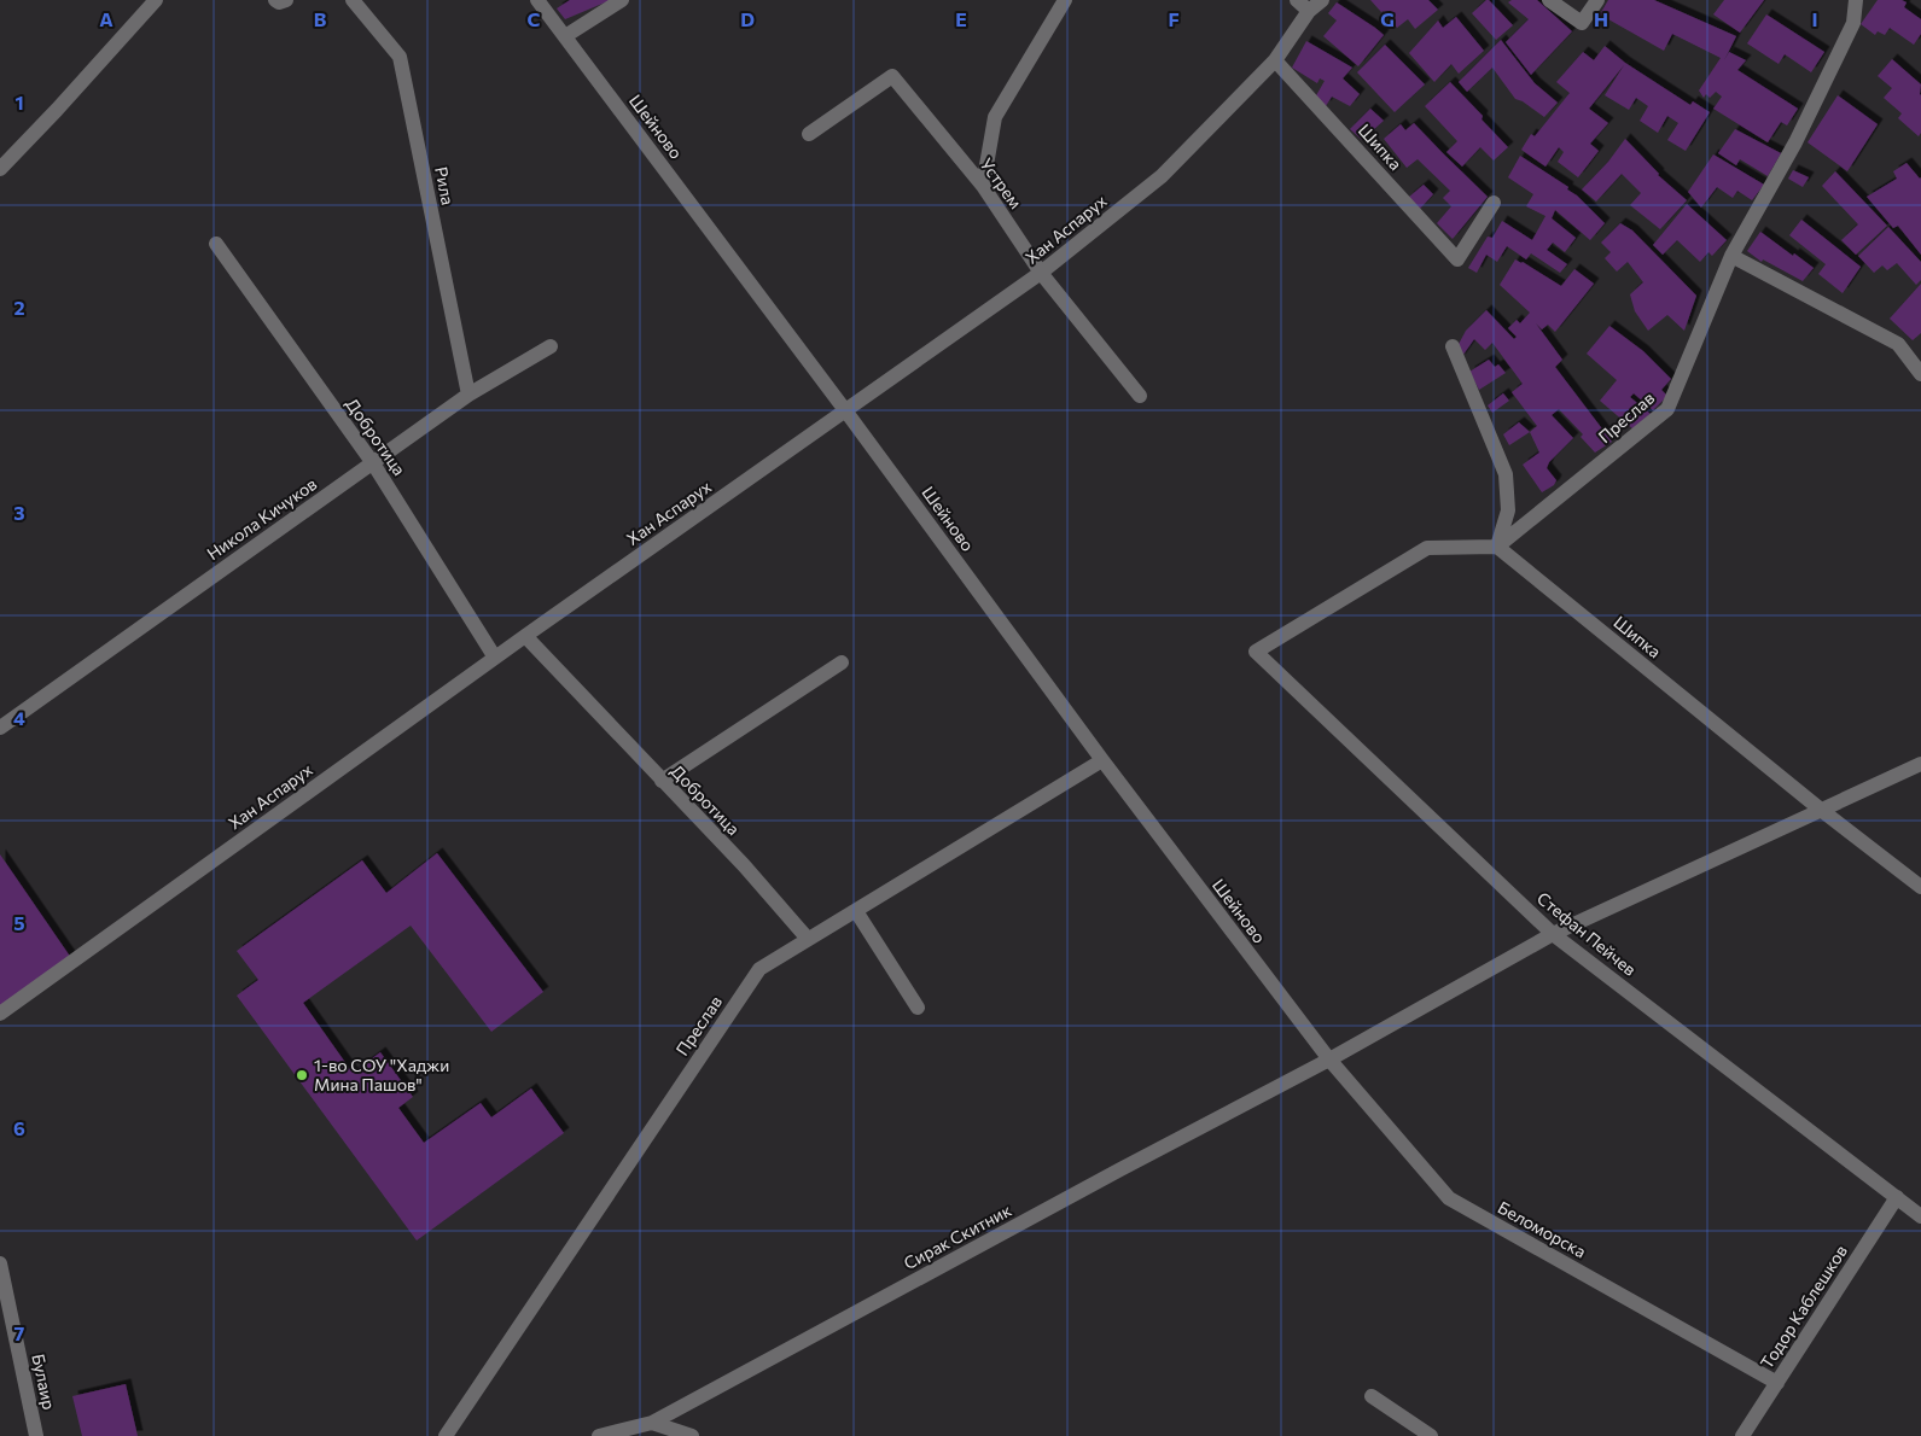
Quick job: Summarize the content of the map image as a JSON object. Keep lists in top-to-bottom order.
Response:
{
  "streets": {
    "street": [
      "Шейново",
      "Шипка",
      "Устрем",
      "Рила",
      "Хан Аспарух",
      "Преслав",
      "Добротица",
      "Никола Кичуков",
      "Стефан Пейчев",
      "Беломорска",
      "Сирак Скитник",
      "Тодор Каблешков",
      "Булаир"
    ]
  },
  "crossings": [
    ["Шейново", "Хан Аспарух"],
    ["Шейново", "Преслав"],
    ["Шейново", "Беломорска"],
    ["Шейново", "Сирак Скитник"],
    ["Шипка", "Хан Аспарух"],
    ["Шипка", "Преслав"],
    ["Шипка", "Стефан Пейчев"],
    ["Шипка", "Сирак Скитник"],
    ["Устрем", "Хан Аспарух"],
    ["Рила", "Никола Кичуков"],
    ["Хан Аспарух", "Добротица"],
    ["Преслав", "Добротица"],
    ["Преслав", "Стефан Пейчев"],
    ["Добротица", "Никола Кичуков"],
    ["Стефан Пейчев", "Сирак Скитник"],
    ["Стефан Пейчев", "Тодор Каблешков"],
    ["Беломорска", "Сирак Скитник"],
    ["Беломорска", "Тодор Каблешков"]
  ],
  "places": ["1-во СОУ \"Хаджи Мина Пашов\""],
  "grid": {
    "columns": [
      "A",
      "B",
      "C",
      "D",
      "E",
      "F",
      "G",
      "H",
      "I"
    ],
    "rows": [
      "1",
      "2",
      "3",
      "4",
      "5",
      "6",
      "7"
    ]
  }
}
